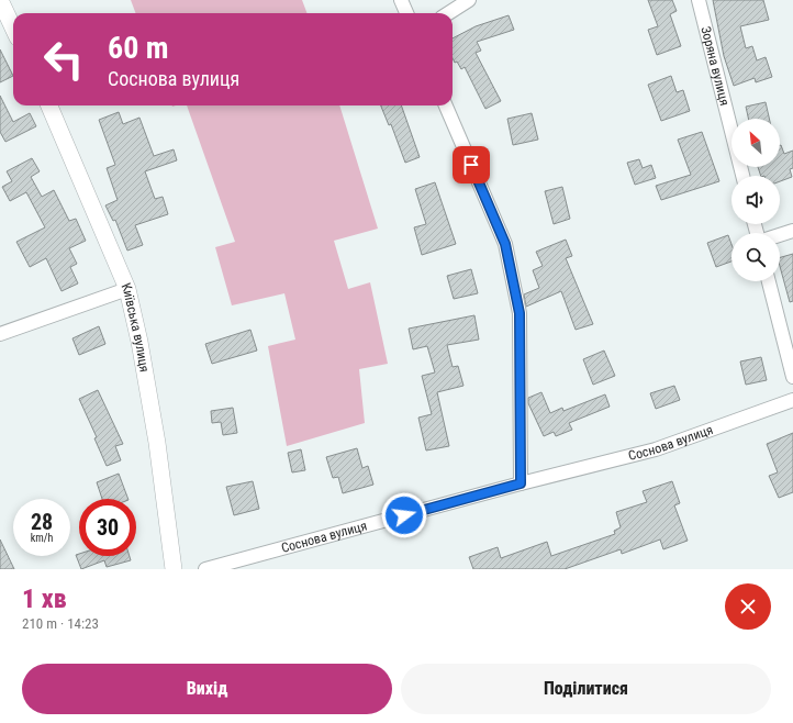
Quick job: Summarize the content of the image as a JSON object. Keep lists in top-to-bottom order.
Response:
{
  "streets": {
    "street": ["Зоряна вулиця", "Київська вулиця", "Соснова вулиця"]
  },
  "north": "top left",
  "page": {
    "turn": ["60 m", "Соснова вулиця"],
    "speed": "28 km/h",
    "limit": "30",
    "heading": ["1 хв", "210 m · 14:23"],
    "buttons": ["Вихід", "Поділитися"]
  }
}
